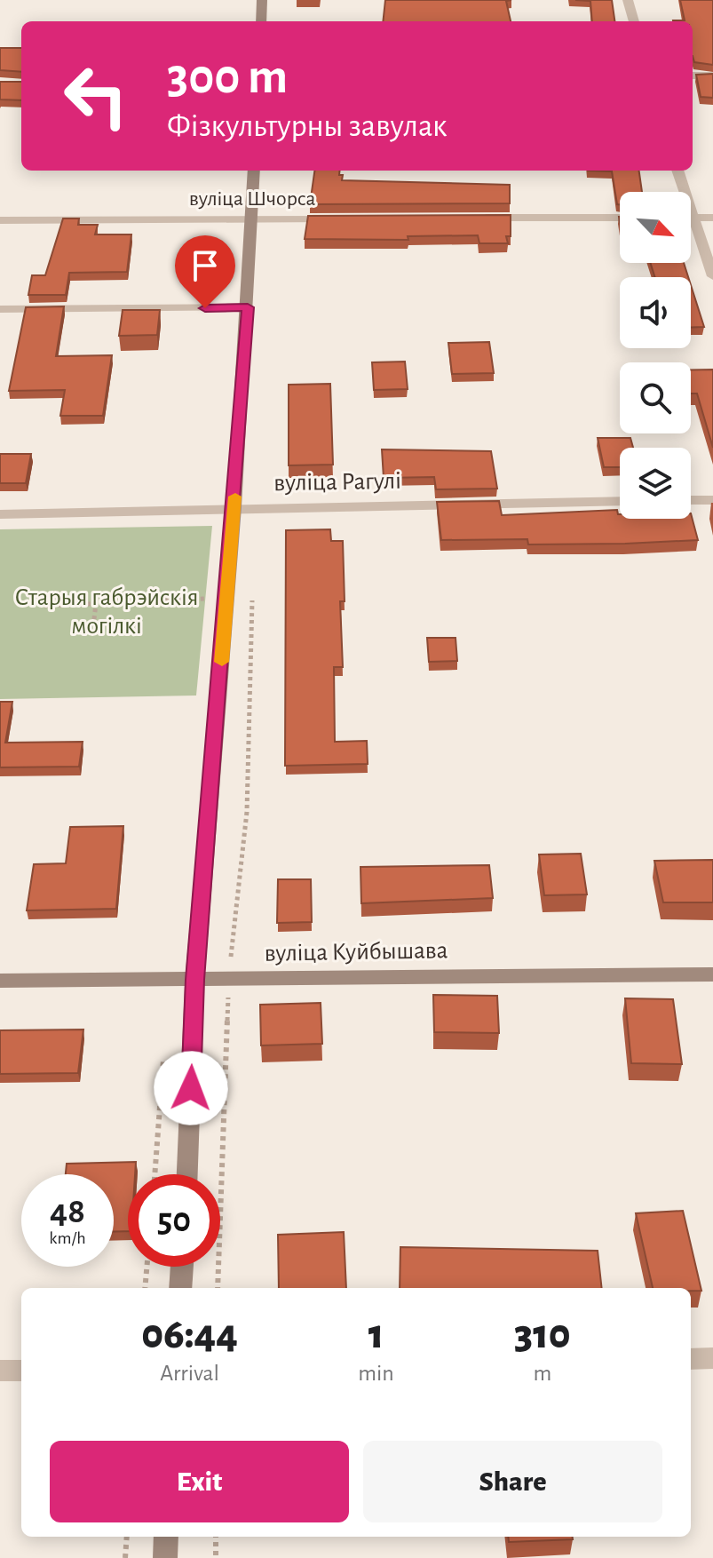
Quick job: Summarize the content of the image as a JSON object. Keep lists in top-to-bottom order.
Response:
{
  "streets": {
    "main road": ["вуліца Куйбышава"],
    "street": ["вуліца Шчорса", "вуліца Рагулі"]
  },
  "parks": ["Старыя габрэйскія могілкі"],
  "north": "bottom right",
  "page": {
    "turn": ["300 m", "Фізкультурны завулак"],
    "speed": "48 km/h",
    "limit": "50",
    "eta": [
      "06:44",
      "Arrival",
      "1",
      "min",
      "310",
      "m"
    ],
    "buttons": ["Exit", "Share"]
  }
}
